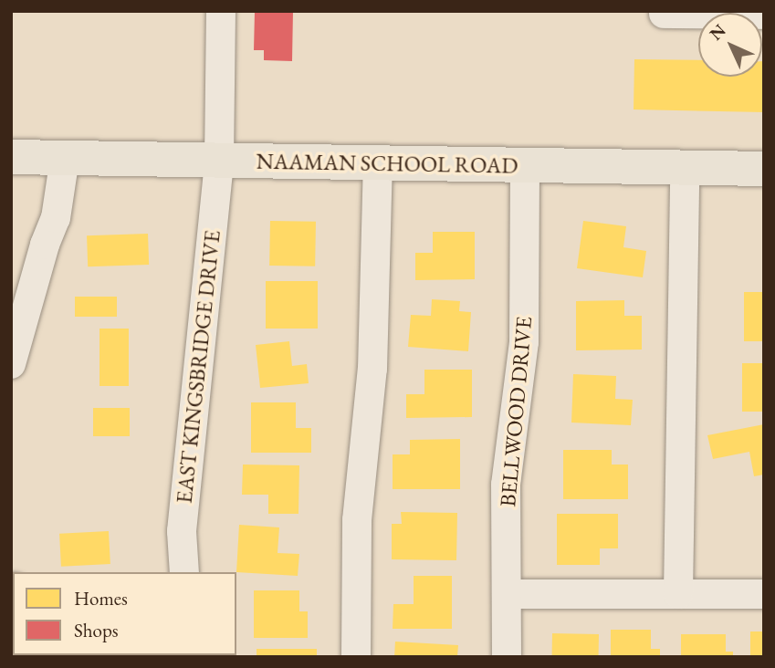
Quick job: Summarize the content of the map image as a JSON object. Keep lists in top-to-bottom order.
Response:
{
  "streets": {
    "main road": ["NAAMAN SCHOOL ROAD"],
    "street": ["EAST KINGSBRIDGE DRIVE", "BELLWOOD DRIVE"]
  },
  "crossings": [
    ["NAAMAN SCHOOL ROAD", "EAST KINGSBRIDGE DRIVE"],
    ["NAAMAN SCHOOL ROAD", "BELLWOOD DRIVE"]
  ],
  "legend": ["Homes", "Shops"],
  "north": "top left"
}
